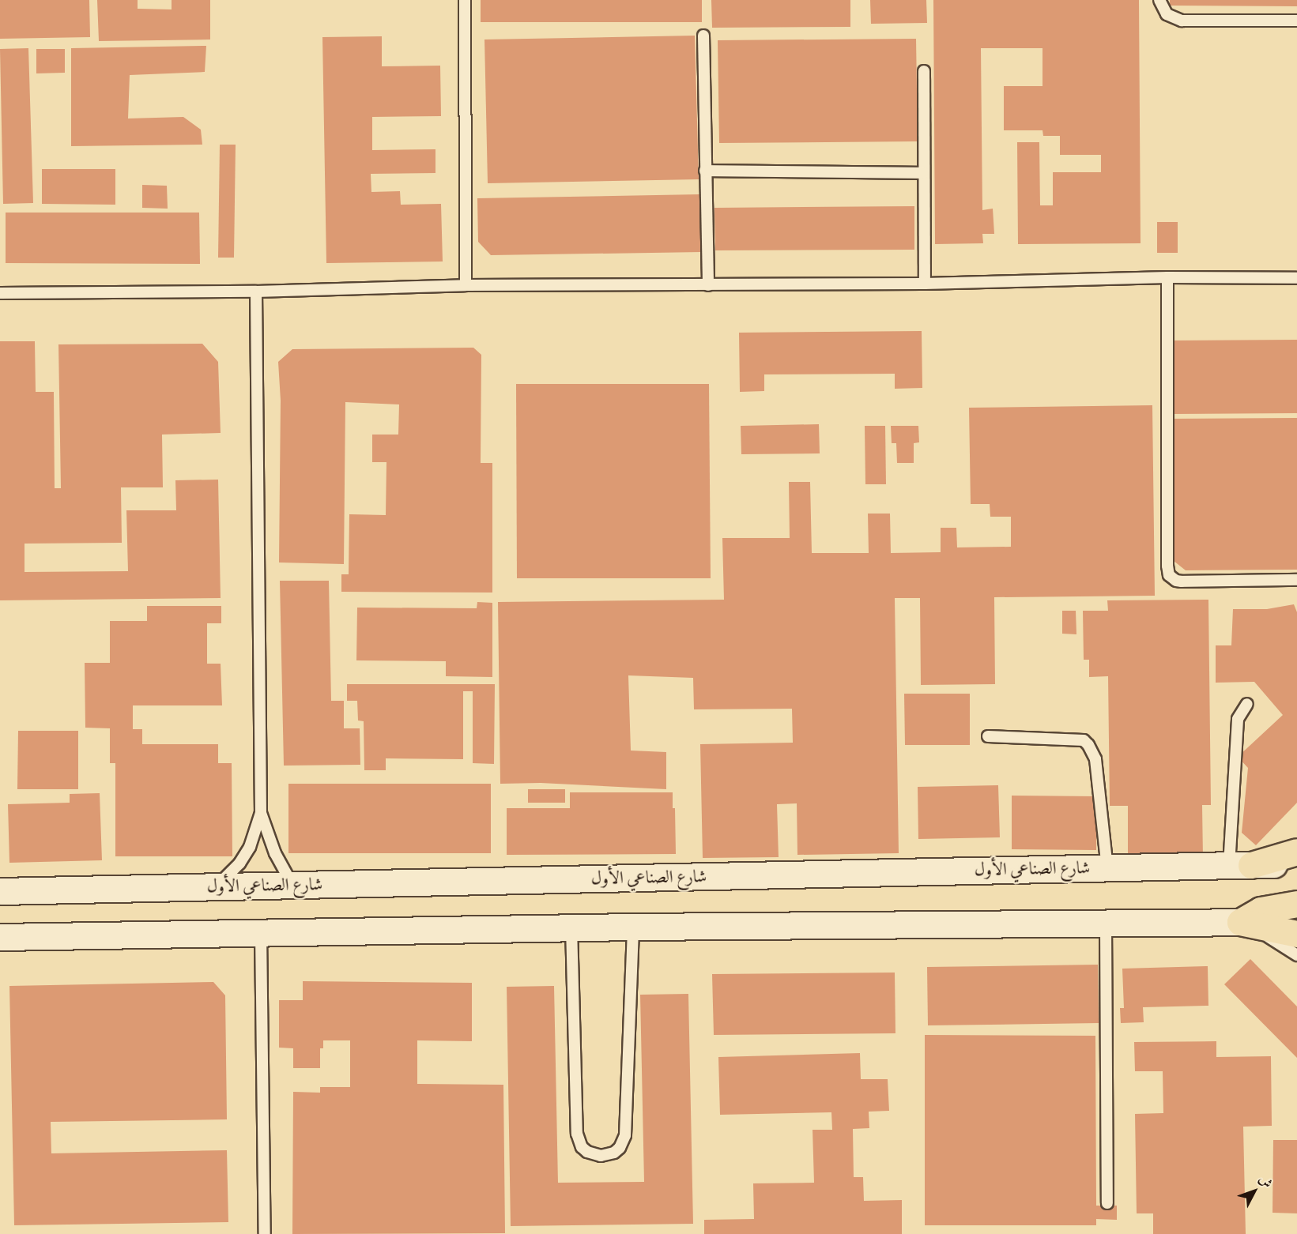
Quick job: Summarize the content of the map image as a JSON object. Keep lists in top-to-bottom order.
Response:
{
  "streets": {
    "main road": ["شارع الصناعي الأول"]
  },
  "north": "top right"
}
